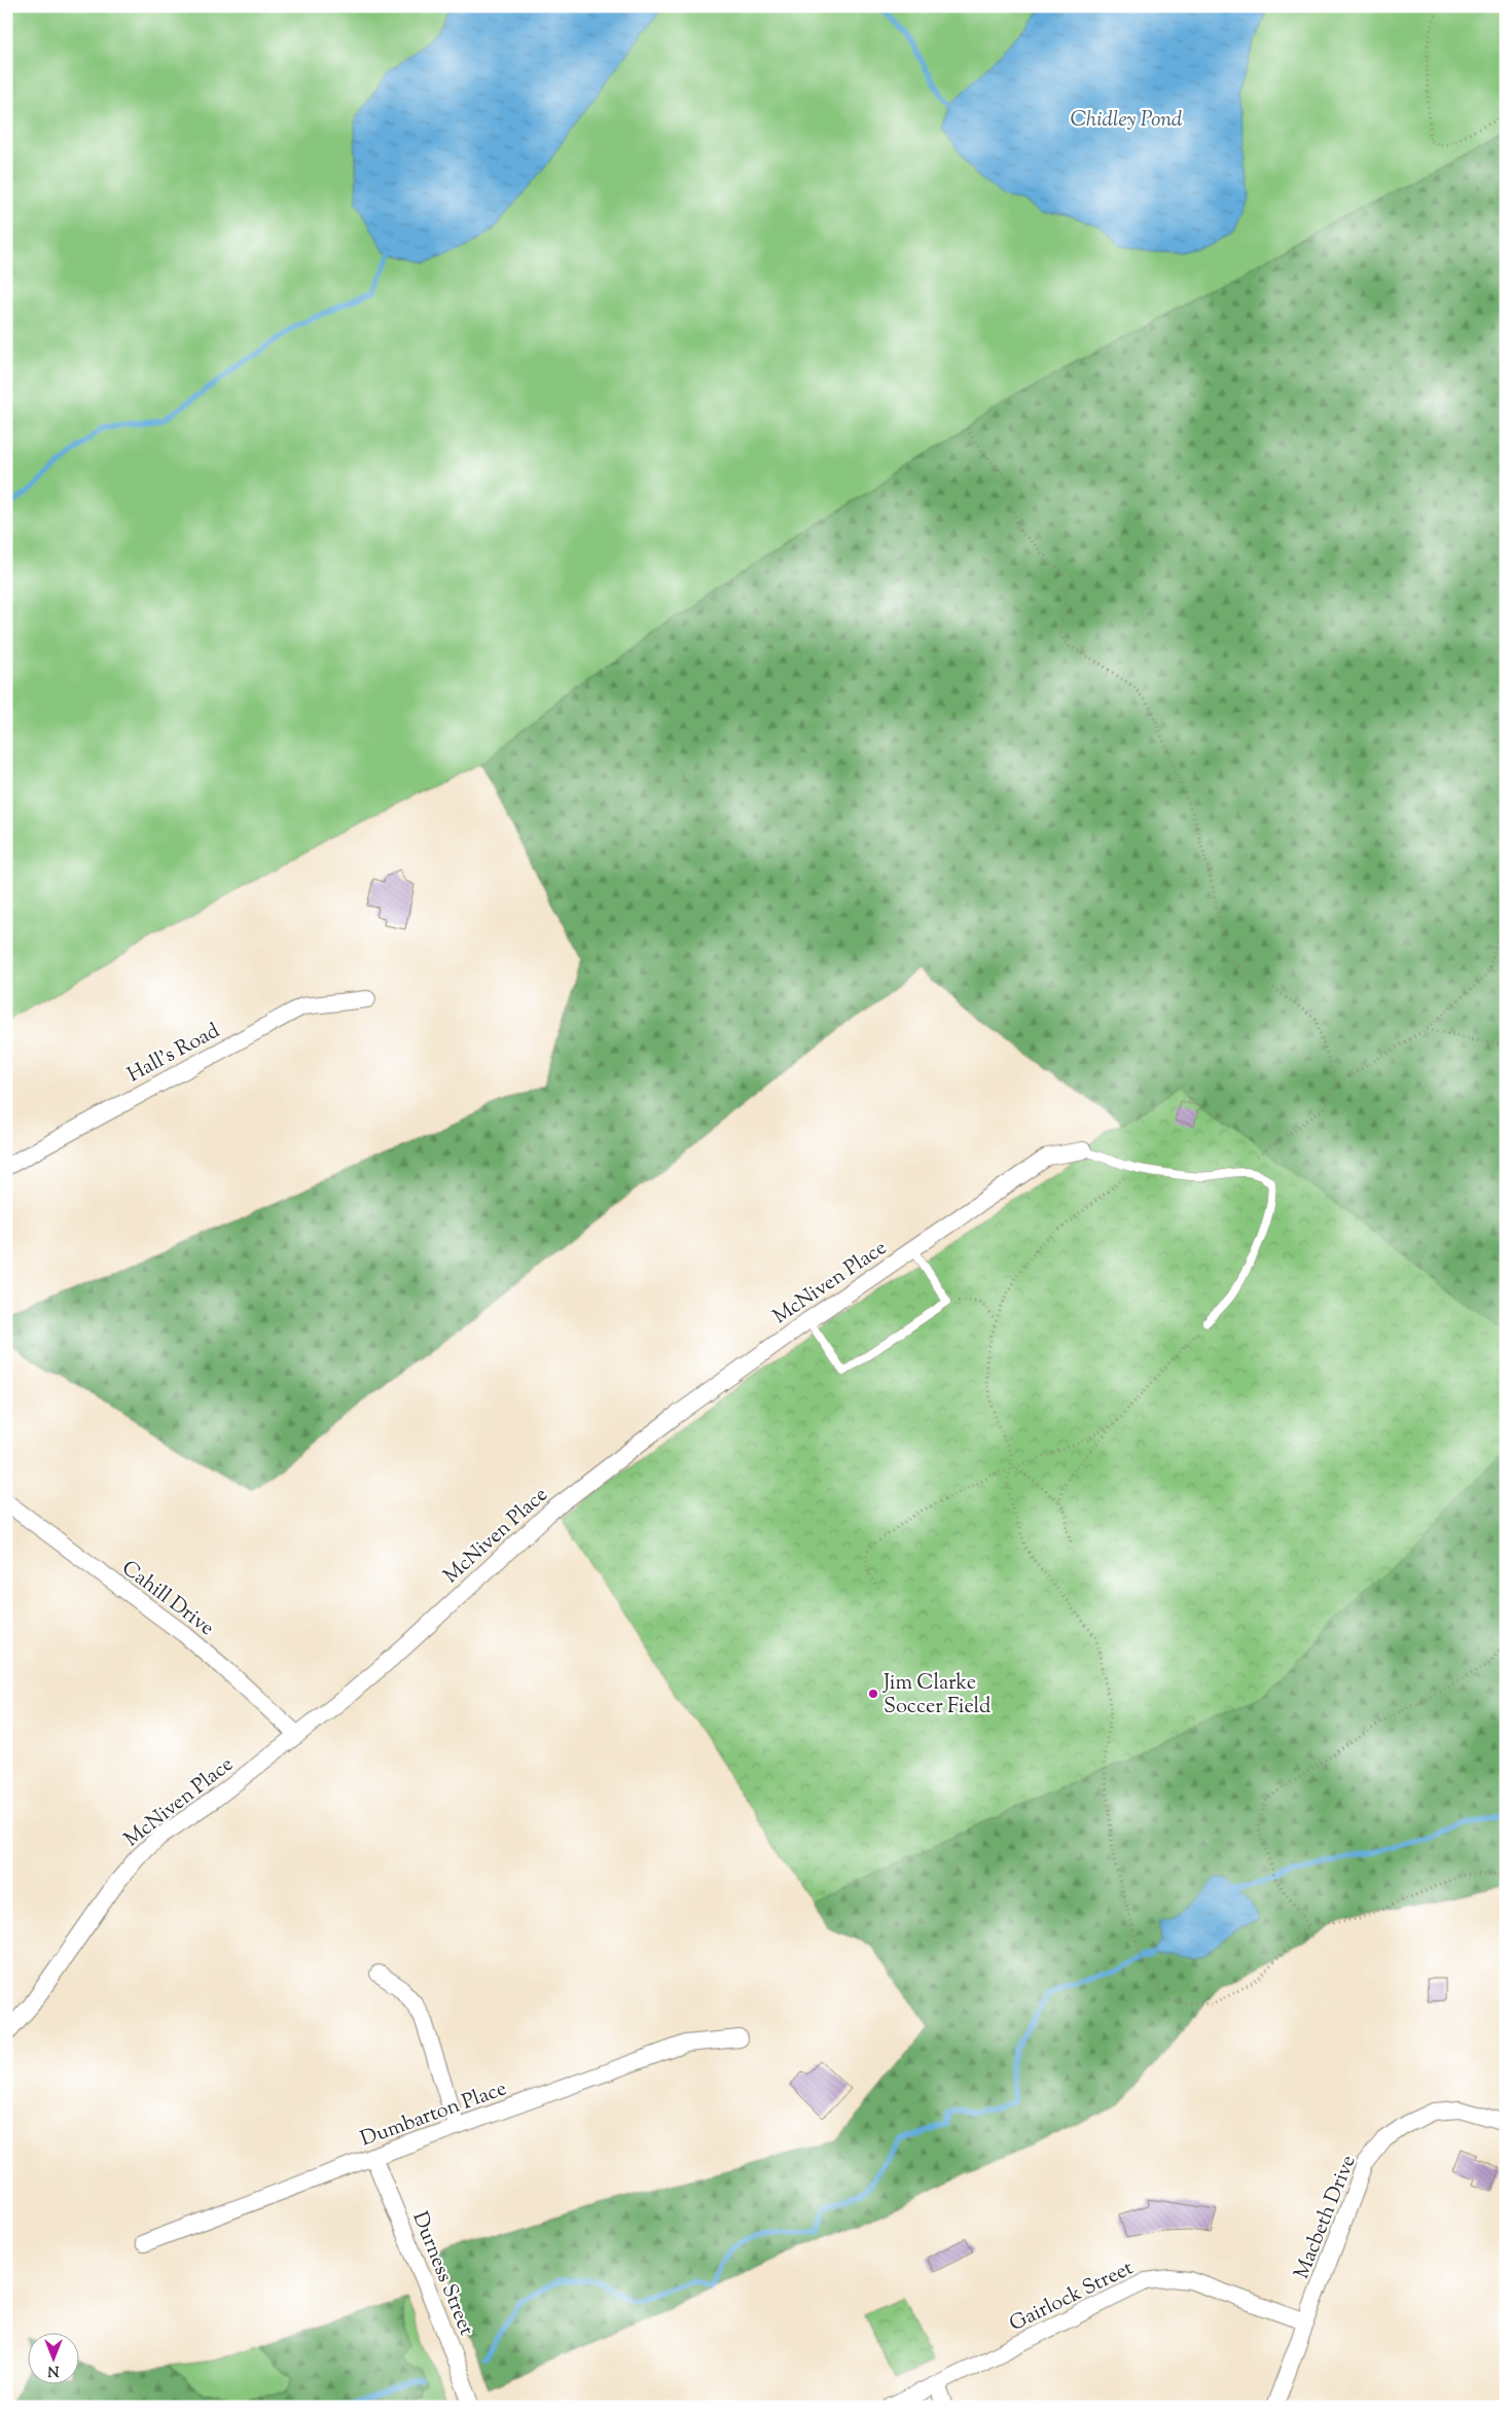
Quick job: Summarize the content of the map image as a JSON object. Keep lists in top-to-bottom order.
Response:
{
  "streets": {
    "street": [
      "Hall's Road",
      "McNiven Place",
      "Cahill Drive",
      "Dumbarton Place",
      "Macbeth Drive",
      "Durness Street",
      "Gairlock Street"
    ]
  },
  "crossings": [
    ["McNiven Place", "Cahill Drive"],
    ["Dumbarton Place", "Durness Street"],
    ["Macbeth Drive", "Gairlock Street"]
  ],
  "water": ["Chidley Pond"],
  "places": ["Jim Clarke Soccer Field"],
  "north": "bottom"
}
